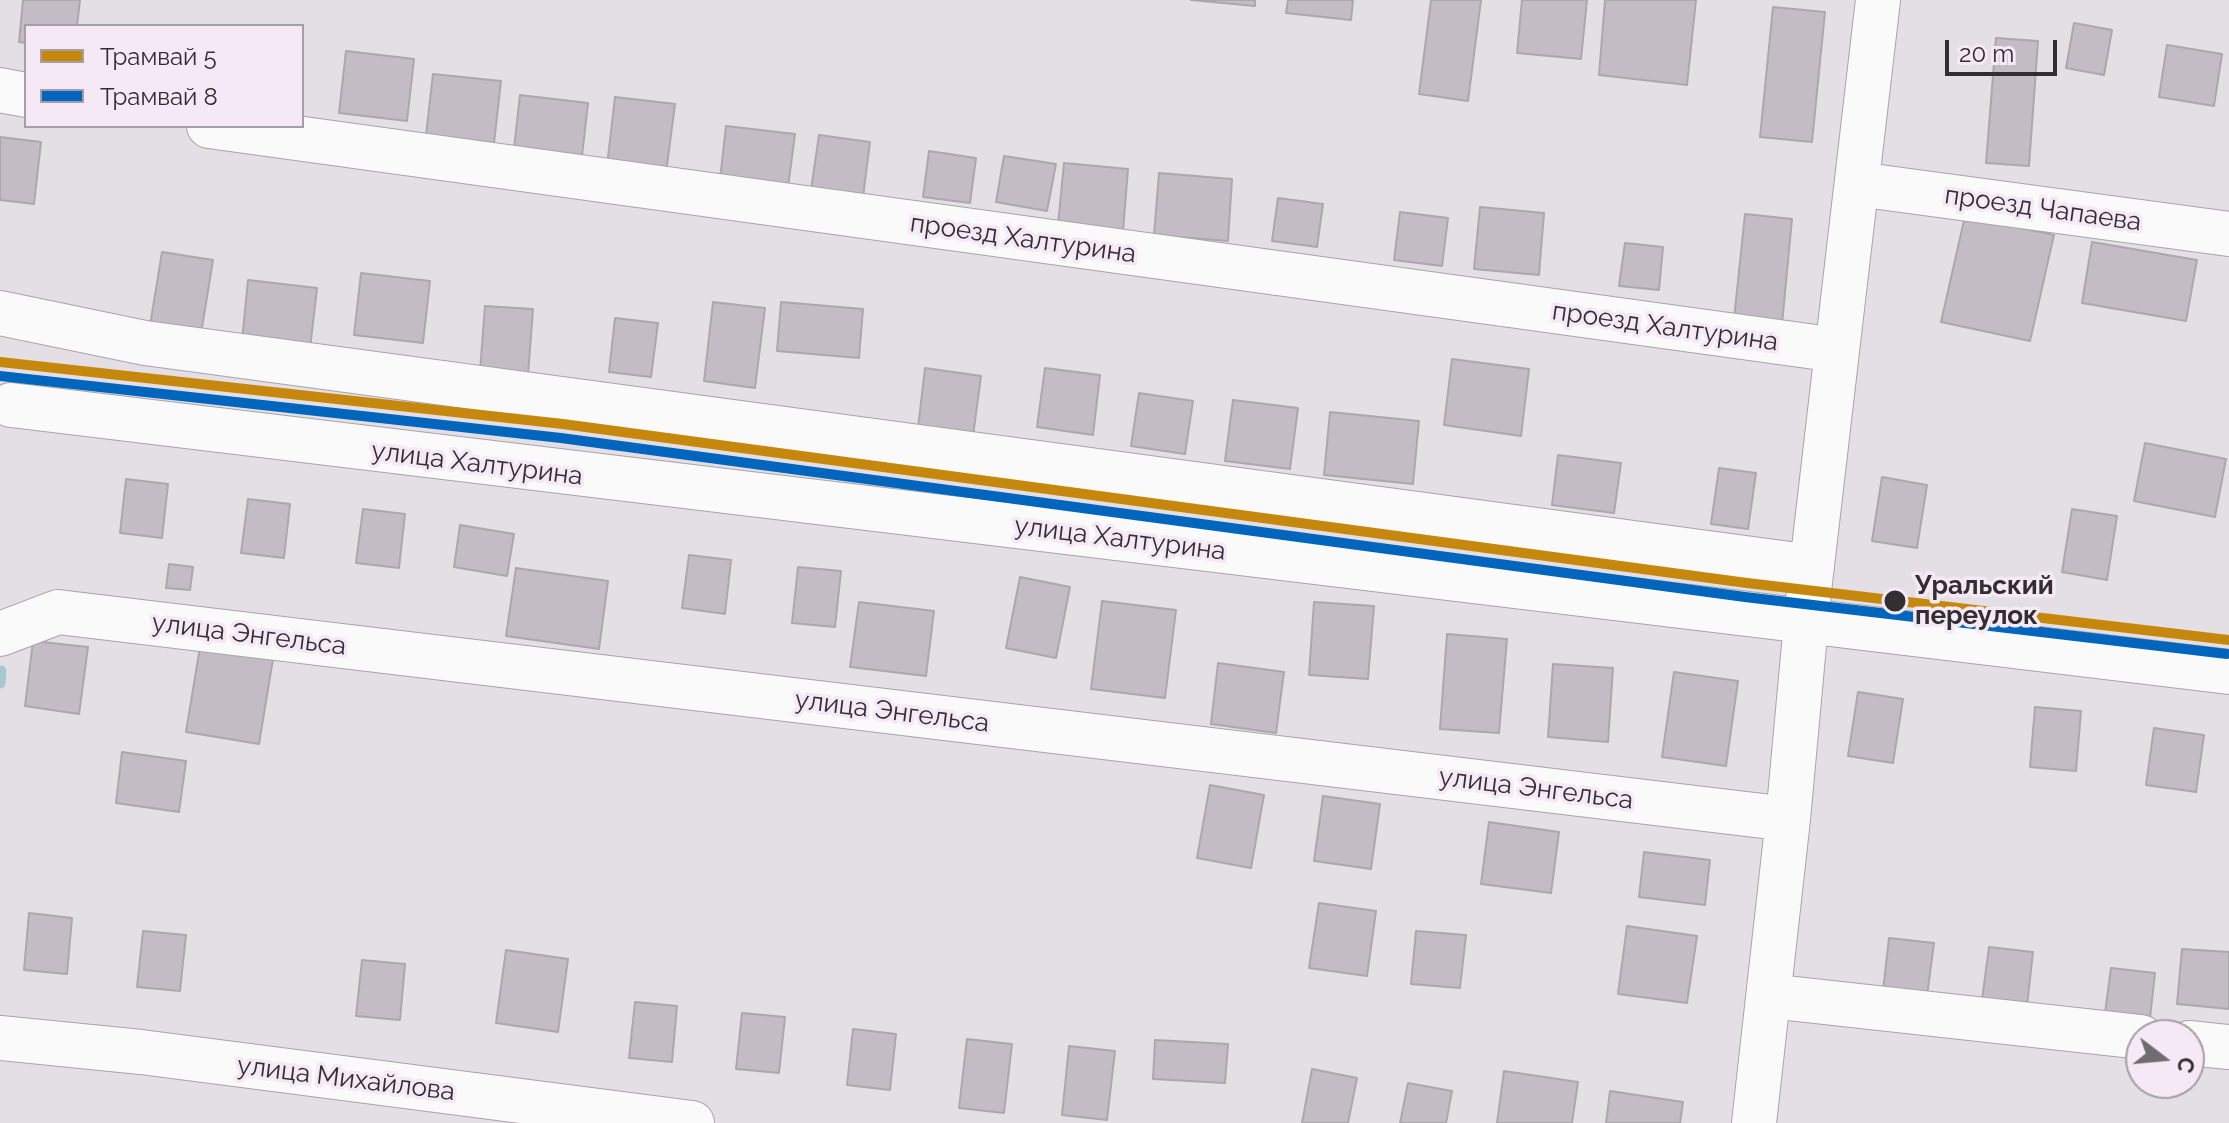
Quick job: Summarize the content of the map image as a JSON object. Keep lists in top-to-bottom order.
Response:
{
  "streets": {
    "street": [
      "проезд Чапаева",
      "проезд Халтурина",
      "улица Халтурина",
      "улица Энгельса",
      "улица Михайлова"
    ]
  },
  "places": ["Уральский переулок"],
  "lines": ["tram line 5", "tram line 8"],
  "legend": ["Трамвай 5", "Трамвай 8"],
  "scale_bar": "20 m",
  "north": "right"
}
